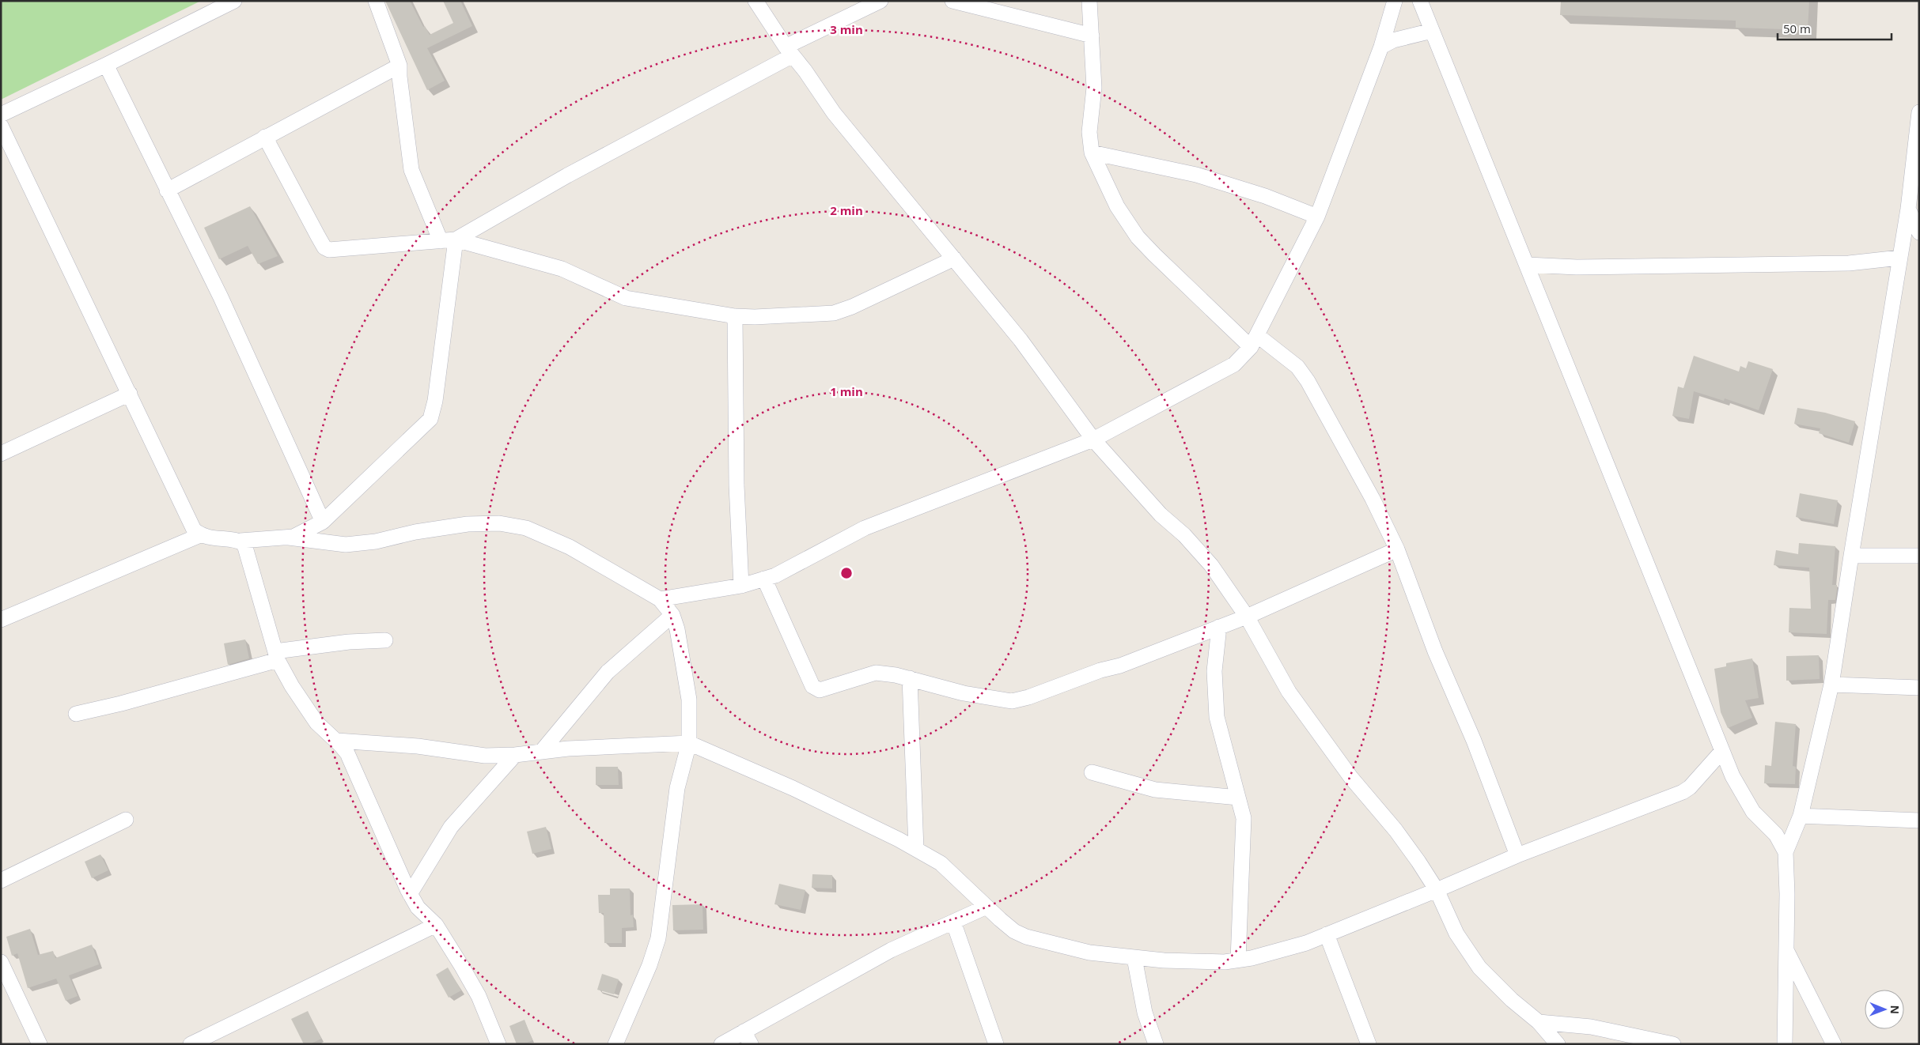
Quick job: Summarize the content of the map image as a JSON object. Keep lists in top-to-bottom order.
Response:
{
  "scale_bar": "50 m",
  "north": "right",
  "rings": ["3 min", "2 min", "1 min"]
}
